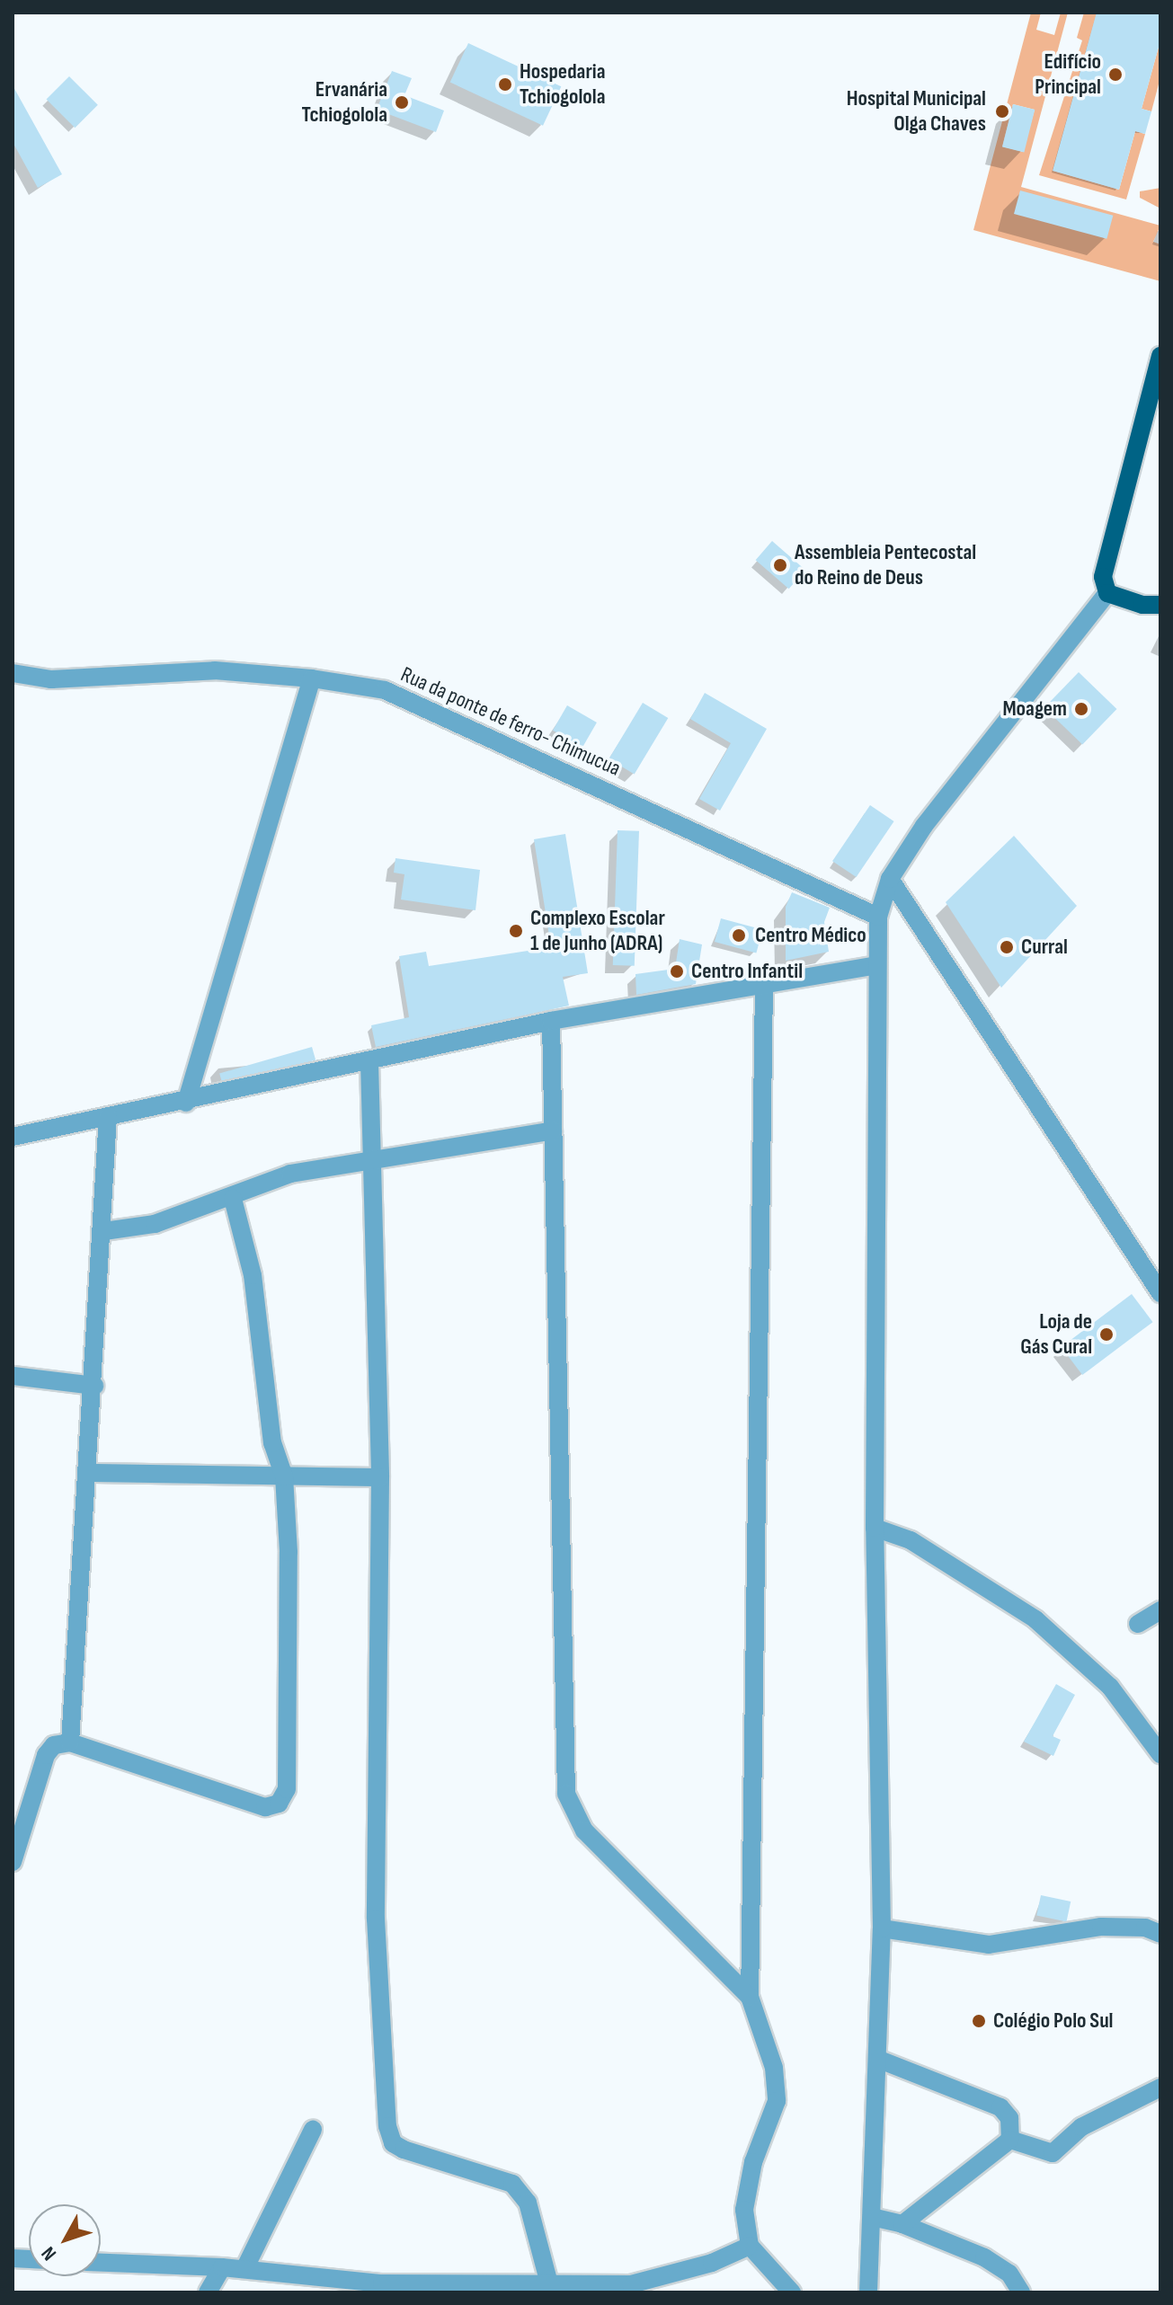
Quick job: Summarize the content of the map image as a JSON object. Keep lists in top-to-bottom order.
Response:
{
  "streets": {
    "street": ["Rua da ponte de ferro- Chimucua"]
  },
  "places": [
    "Edifício Principal",
    "Hospedaria Tchiogolola",
    "Ervanária Tchiogolola",
    "Hospital Municipal Olga Chaves",
    "Assembleia Pentecostal do Reino de Deus",
    "Moagem",
    "Complexo Escolar 1 de Junho (ADRA)",
    "Centro Médico",
    "Curral",
    "Centro Infantil",
    "Loja de Gás Cural",
    "Colégio Polo Sul"
  ],
  "north": "bottom left"
}
